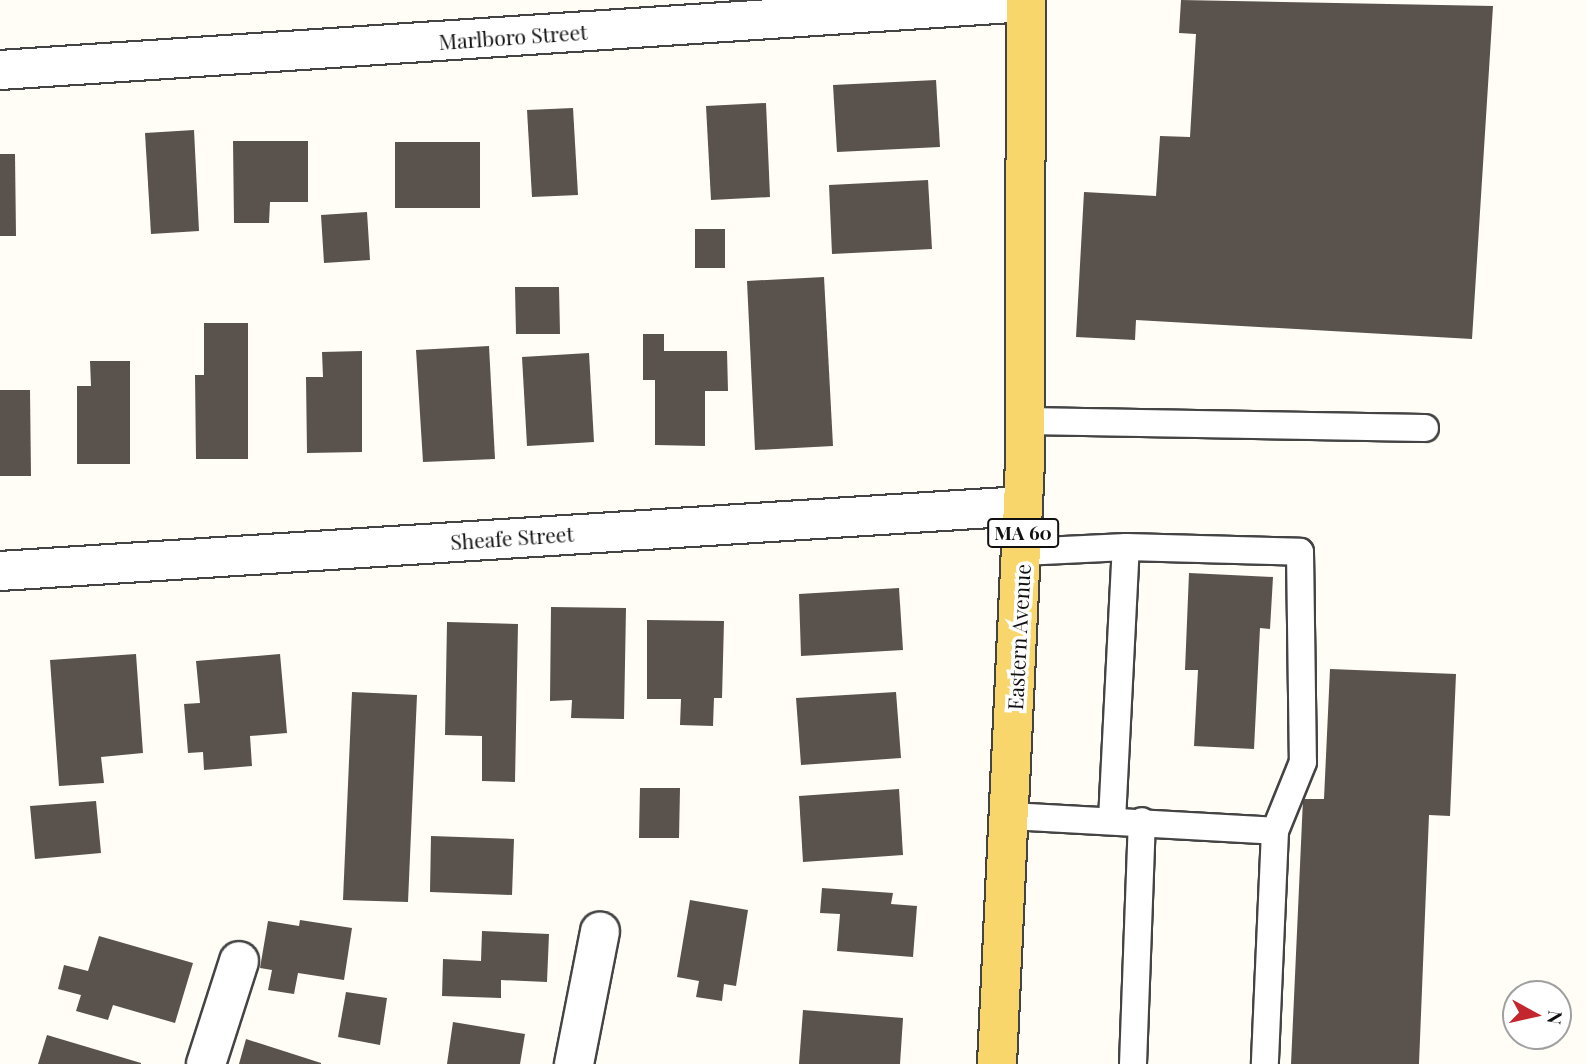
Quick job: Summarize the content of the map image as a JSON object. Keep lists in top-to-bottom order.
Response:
{
  "streets": {
    "main road": ["MA 60", "Eastern Avenue"],
    "street": ["Marlboro Street", "Sheafe Street"]
  },
  "crossings": [
    ["Marlboro Street", "Eastern Avenue"],
    ["Sheafe Street", "Eastern Avenue"]
  ],
  "north": "right"
}
